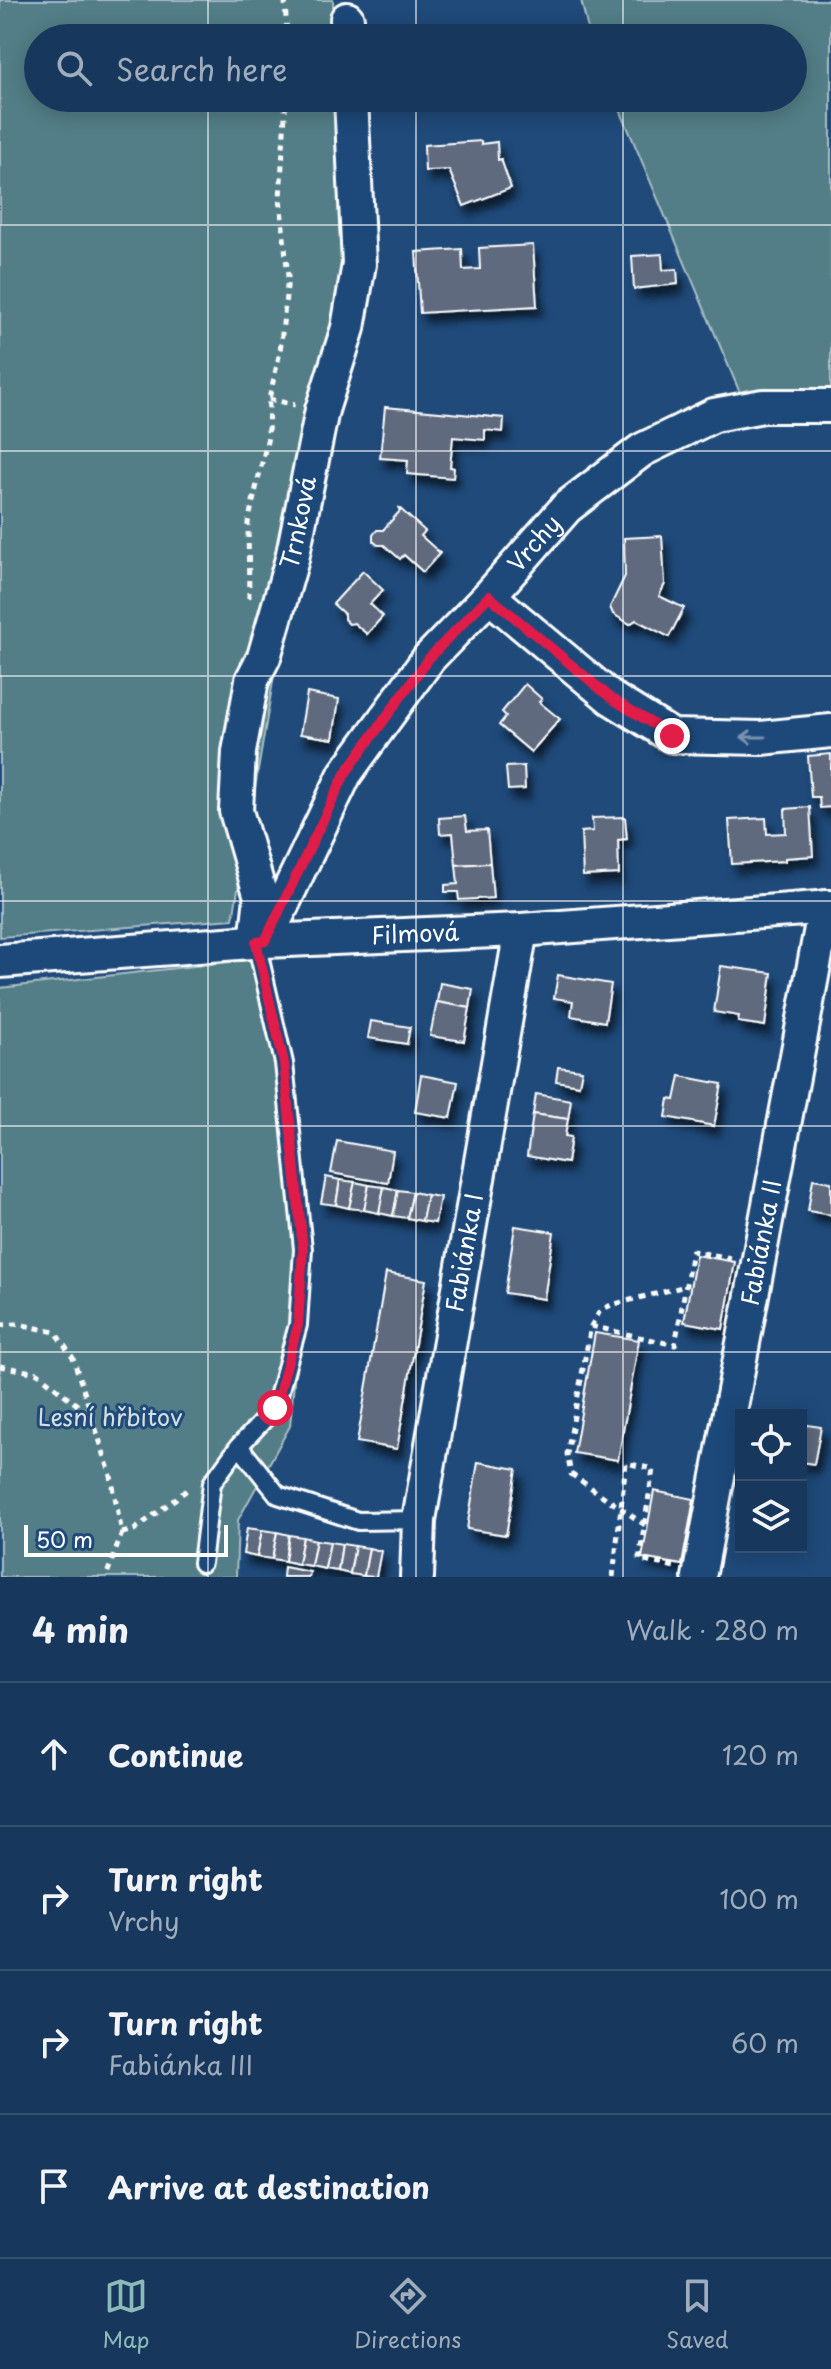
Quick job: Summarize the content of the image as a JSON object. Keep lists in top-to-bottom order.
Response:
{
  "streets": {
    "street": [
      "Trnková",
      "Vrchy",
      "Filmová",
      "Fabiánka II",
      "Fabiánka I"
    ]
  },
  "crossings": [
    ["Trnková", "Vrchy"],
    ["Trnková", "Filmová"],
    ["Vrchy", "Filmová"],
    ["Filmová", "Fabiánka II"],
    ["Filmová", "Fabiánka I"]
  ],
  "parks": ["Lesní hřbitov"],
  "scale_bar": "50 m",
  "page": {
    "search": "Search here",
    "scale": "50 m",
    "heading": ["4 min", "Walk · 280 m"],
    "list": [
      ["Continue", "120 m"],
      ["Turn right", "Vrchy", "100 m"],
      ["Turn right", "Fabiánka III", "60 m"],
      "Arrive at destination"
    ],
    "nav": ["Map", "Directions", "Saved"]
  }
}
